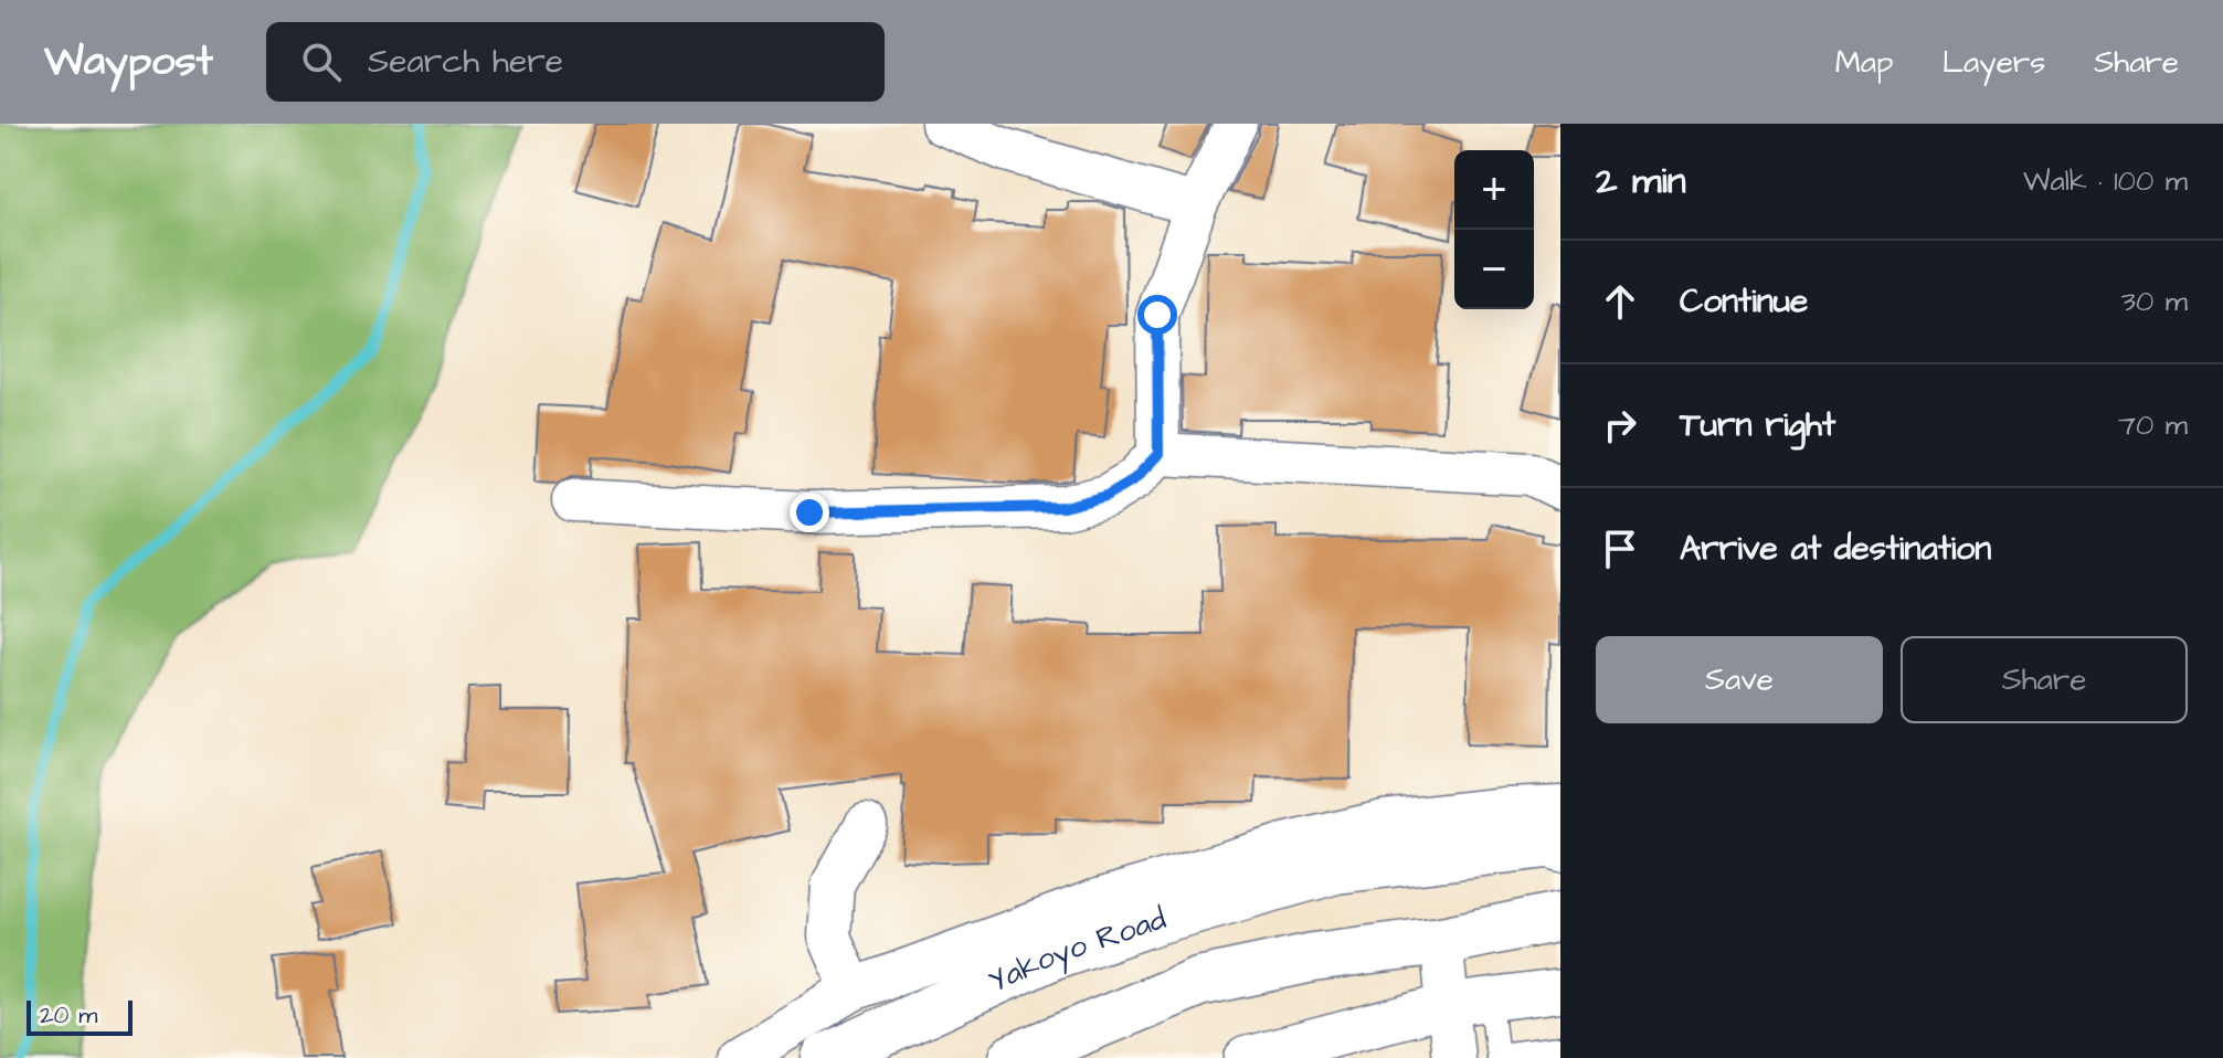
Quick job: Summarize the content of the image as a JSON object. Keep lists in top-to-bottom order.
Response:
{
  "streets": {
    "main road": ["Yakoyo Road"]
  },
  "scale_bar": "20 m",
  "page": {
    "header": "Waypost",
    "search": "Search here",
    "nav": ["Map", "Layers", "Share"],
    "heading": ["2 min", "Walk · 100 m"],
    "map_buttons": ["+", "−"],
    "list": [
      ["Continue", "30 m"],
      ["Turn right", "70 m"],
      "Arrive at destination"
    ],
    "buttons": ["Save", "Share"],
    "scale": "20 m"
  }
}
